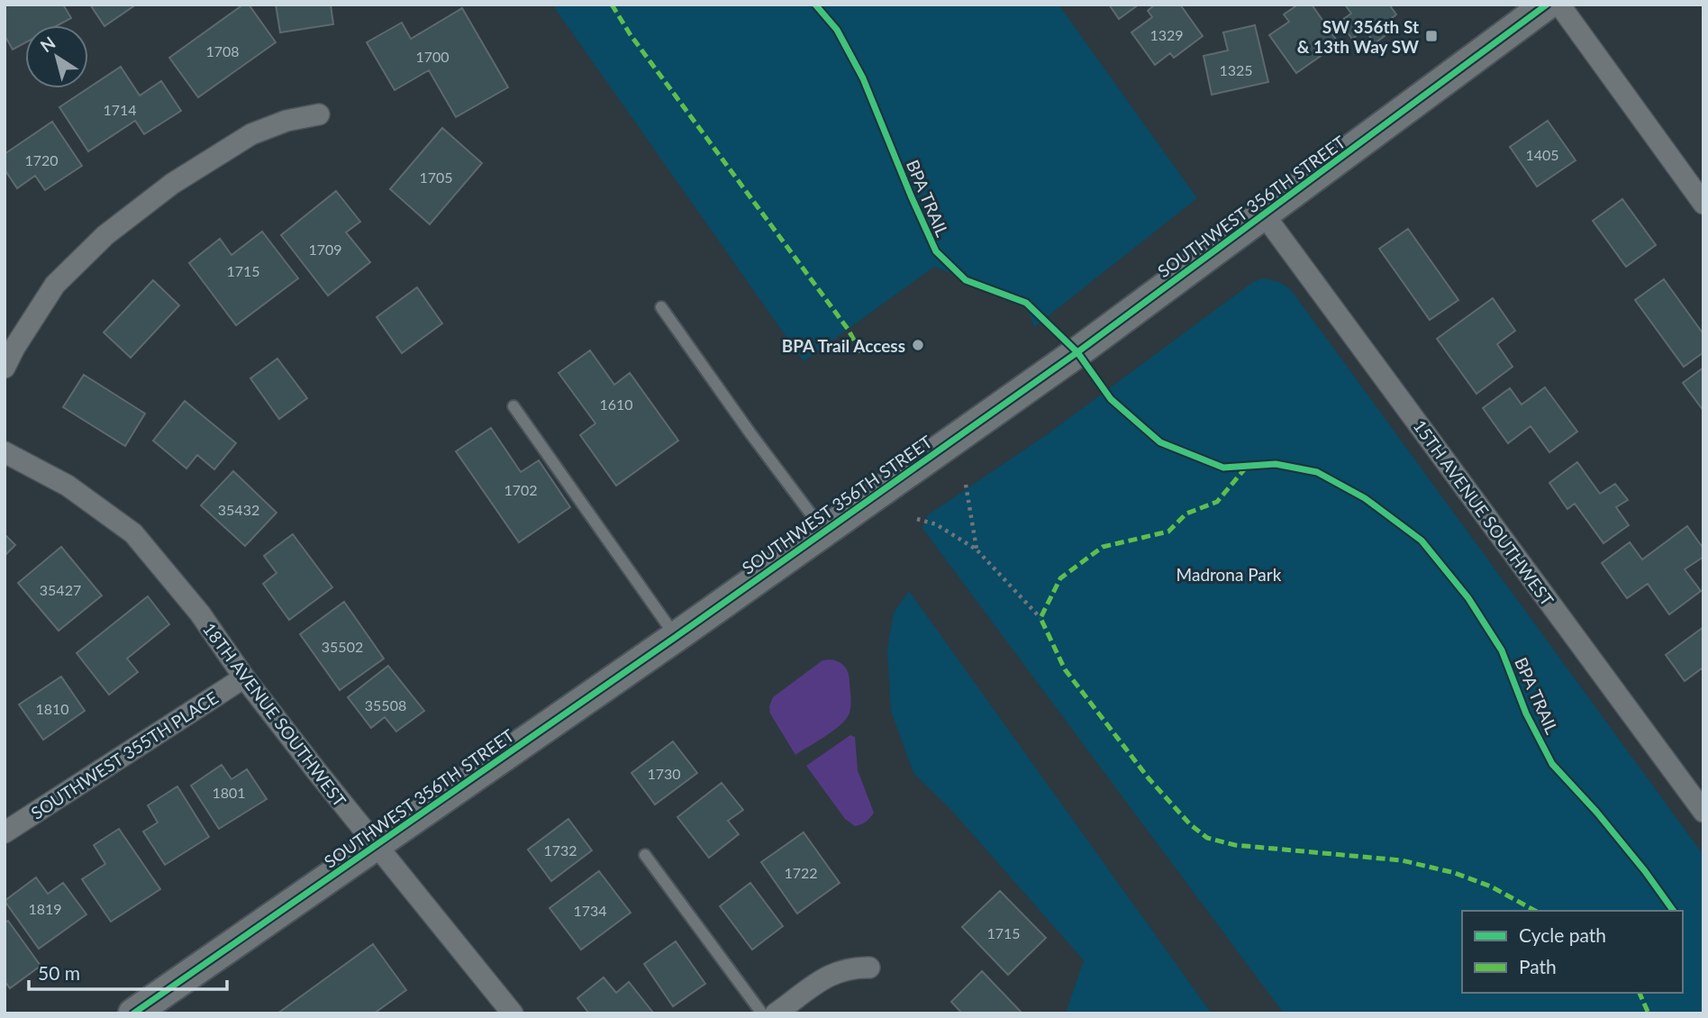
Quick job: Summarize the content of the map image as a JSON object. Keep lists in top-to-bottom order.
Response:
{
  "streets": {
    "main road": ["SOUTHWEST 356TH STREET"],
    "street": ["15TH AVENUE SOUTHWEST", "18TH AVENUE SOUTHWEST", "SOUTHWEST 355TH PLACE"],
    "cycle path": ["BPA TRAIL"]
  },
  "crossings": [
    ["SOUTHWEST 356TH STREET", "15TH AVENUE SOUTHWEST"],
    ["SOUTHWEST 356TH STREET", "18TH AVENUE SOUTHWEST"],
    ["18TH AVENUE SOUTHWEST", "SOUTHWEST 355TH PLACE"]
  ],
  "parks": ["Madrona Park"],
  "places": {
    "transit": ["SW 356th St & 13th Way SW"],
    "other": ["BPA Trail Access"]
  },
  "house_numbers": [
    "1329",
    "1708",
    "1700",
    "1325",
    "1714",
    "1405",
    "1720",
    "1705",
    "1709",
    "1715",
    "1610",
    "1702",
    "35432",
    "35427",
    "35502",
    "35508",
    "1810",
    "1730",
    "1801",
    "1732",
    "1722",
    "1819",
    "1734",
    "1715"
  ],
  "legend": ["Cycle path", "Path"],
  "scale_bar": "50 m",
  "north": "top left"
}
